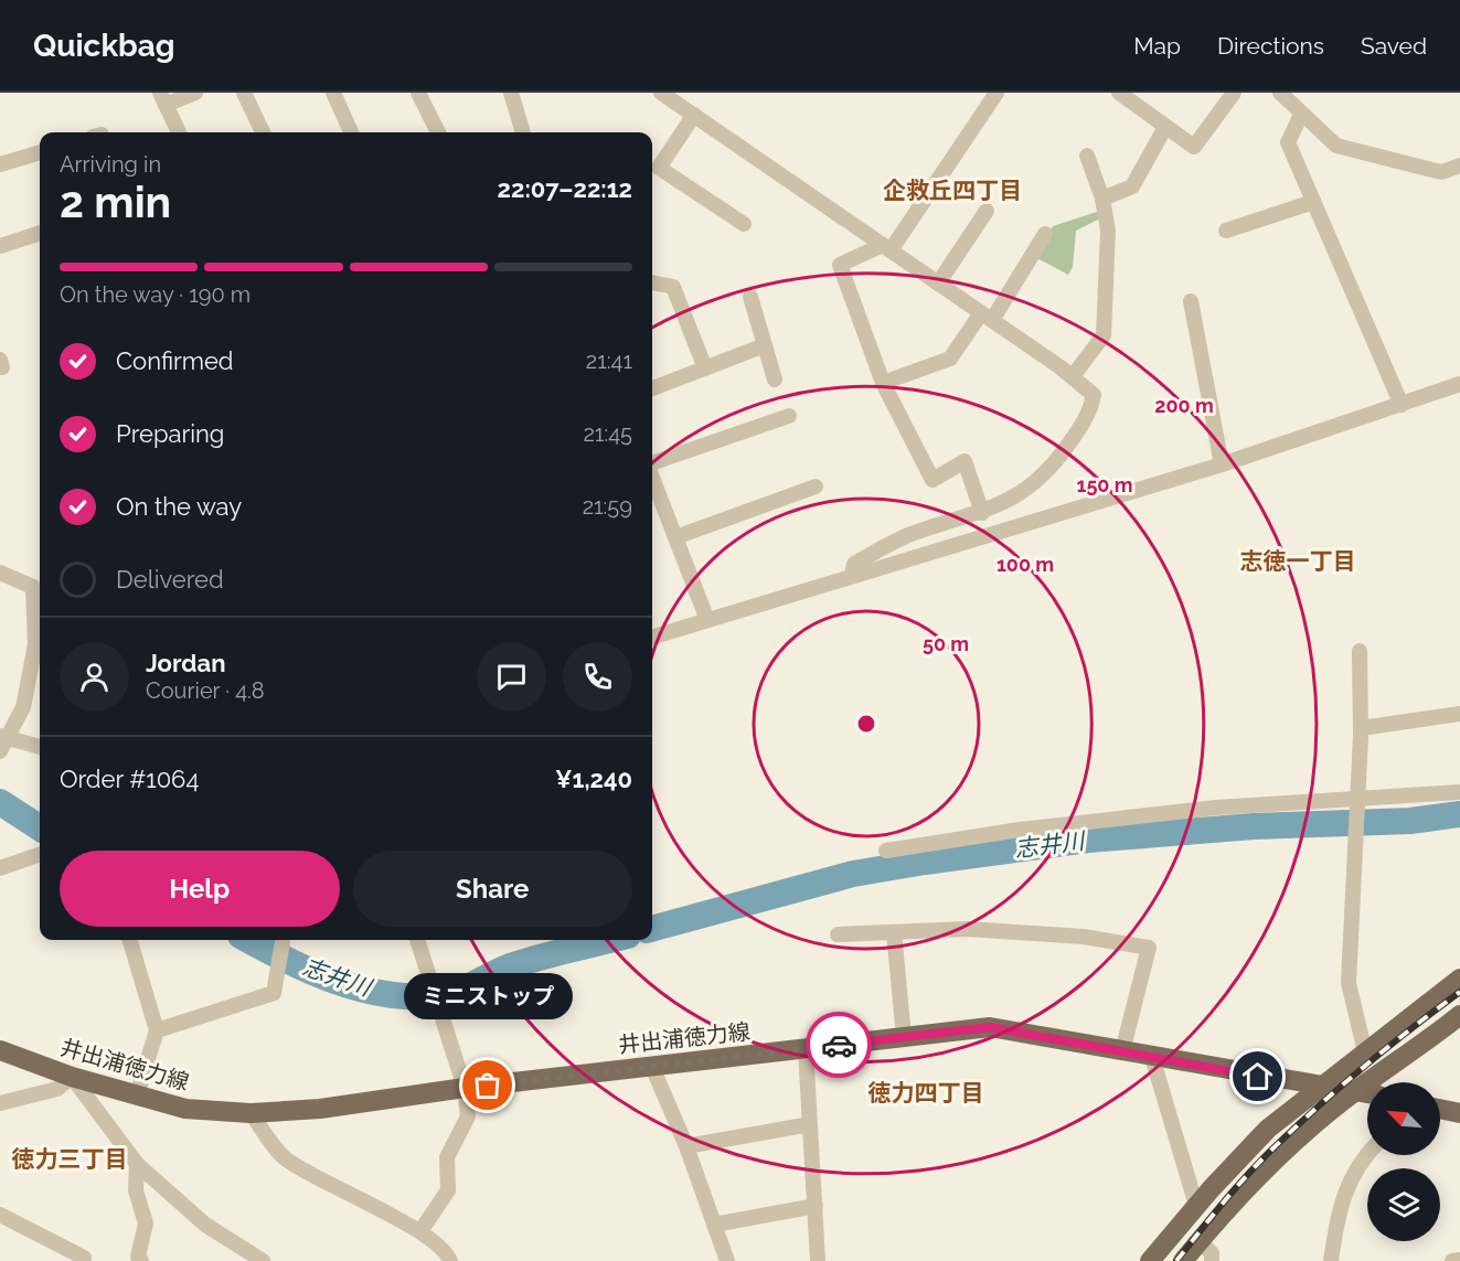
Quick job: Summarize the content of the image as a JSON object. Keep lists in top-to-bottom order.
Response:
{
  "streets": {
    "main road": ["井出浦徳力線"]
  },
  "districts": [
    "企救丘四丁目",
    "志徳一丁目",
    "徳力四丁目",
    "徳力三丁目"
  ],
  "water": ["志井川"],
  "places": ["ミニストップ"],
  "north": "top left",
  "page": {
    "header": "Quickbag",
    "nav": ["Map", "Directions", "Saved"],
    "heading": ["2 min", "Arriving in", "22:07–22:12"],
    "panel": [
      "Jordan",
      "Courier · 4.8",
      "Order #1064",
      "¥1,240"
    ],
    "bar": "On the way · 190 m",
    "list": [
      ["Confirmed", "21:41"],
      ["Preparing", "21:45"],
      ["On the way", "21:59"],
      "Delivered"
    ],
    "buttons": ["Help", "Share"],
    "bubble": "ミニストップ"
  },
  "rings": [
    "200 m",
    "150 m",
    "100 m",
    "50 m"
  ]
}
